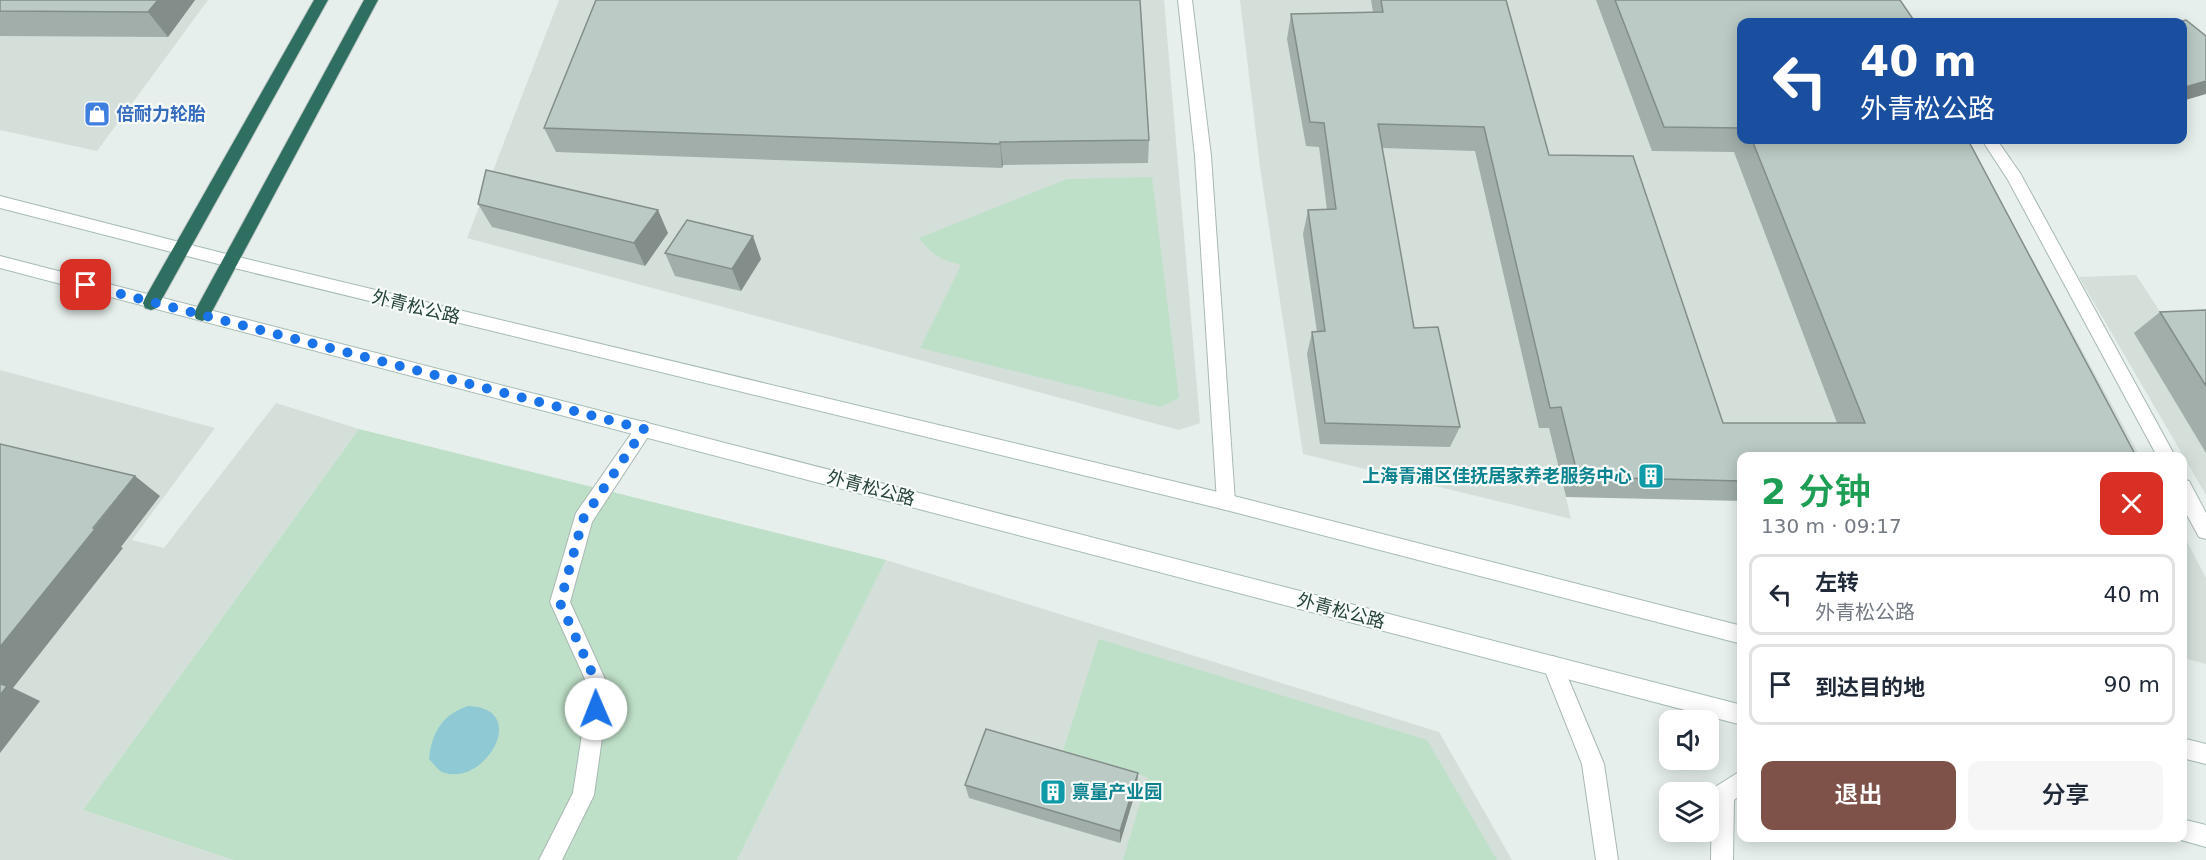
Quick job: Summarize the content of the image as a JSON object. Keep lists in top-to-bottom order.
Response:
{
  "streets": {
    "main road": ["外青松公路"]
  },
  "places": {
    "shop": ["倍耐力轮胎"],
    "building": ["上海青浦区佳抚居家养老服务中心", "禀量产业园"]
  },
  "page": {
    "turn": ["40 m", "外青松公路"],
    "heading": ["2 分钟", "130 m · 09:17"],
    "list": [
      {
        "name": "左转",
        "note": "外青松公路",
        "value": "40 m"
      },
      {
        "name": "到达目的地",
        "value": "90 m"
      }
    ],
    "buttons": ["退出", "分享"]
  }
}
